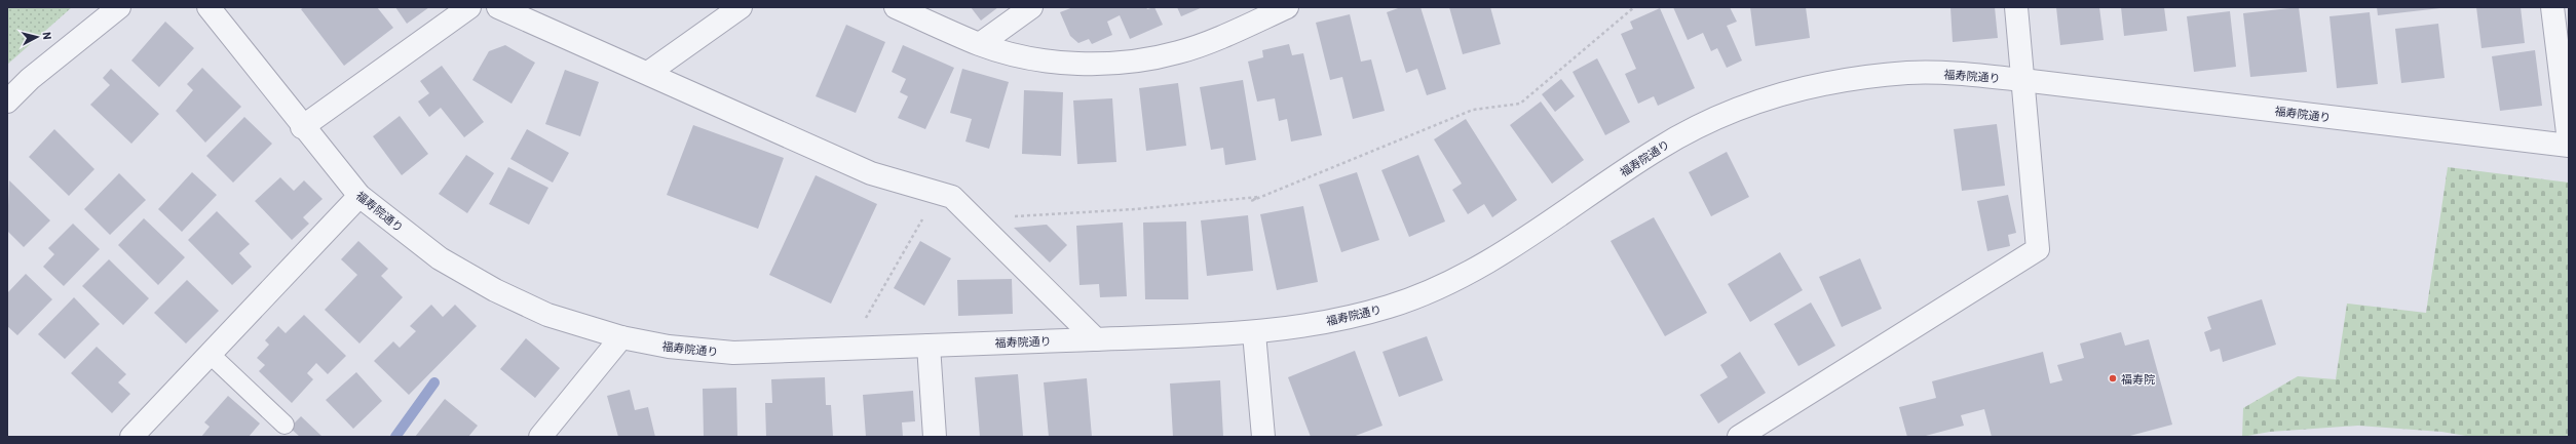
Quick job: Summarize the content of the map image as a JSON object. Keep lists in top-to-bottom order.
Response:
{
  "streets": {
    "street": ["福寿院通り"]
  },
  "places": ["福寿院"],
  "north": "right"
}
